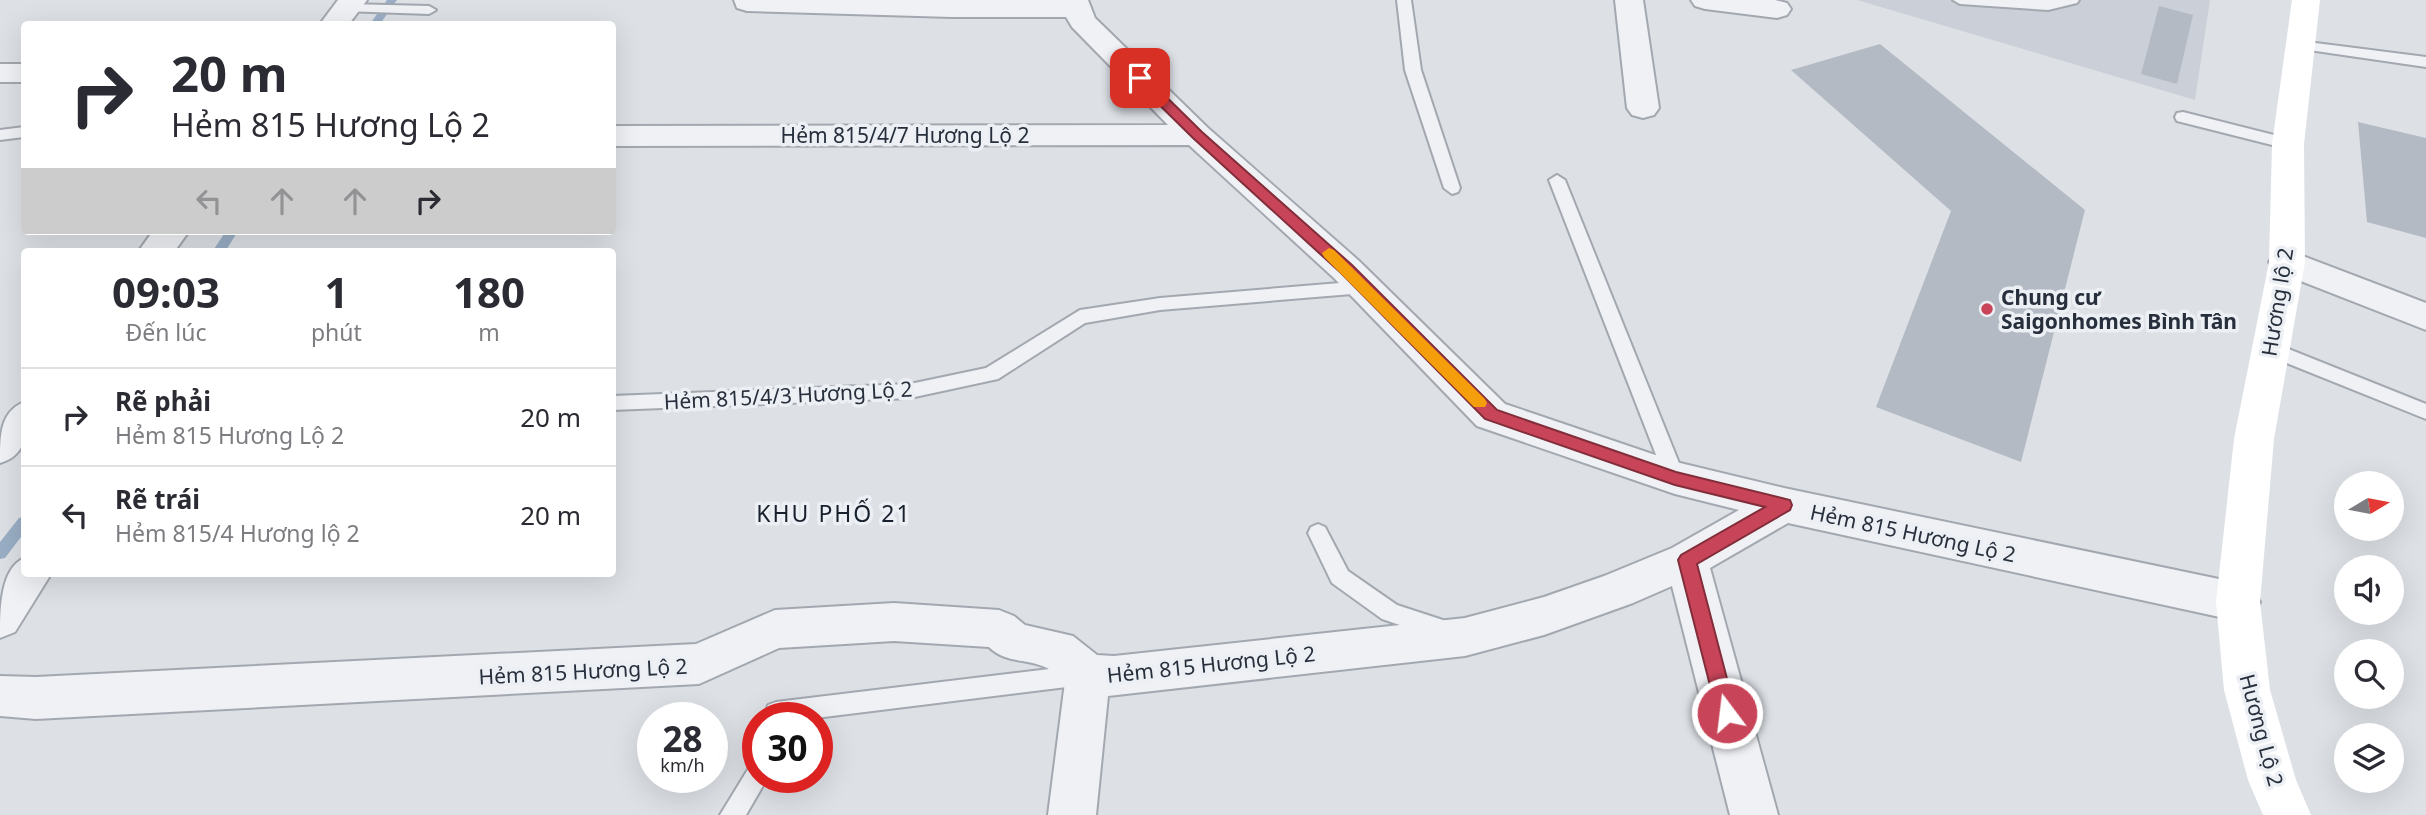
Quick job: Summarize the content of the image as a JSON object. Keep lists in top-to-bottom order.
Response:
{
  "streets": {
    "main road": ["Hương lộ 2", "Hương Lộ 2"],
    "street": ["Hẻm 815/4/7 Hương Lộ 2", "Hẻm 815 Hương Lộ 2"],
    "lane": ["Hẻm 815/4/3 Hương Lộ 2"]
  },
  "crossings": [
    ["Hương lộ 2", "Hẻm 815 Hương Lộ 2"],
    ["Hương lộ 2", "Hương Lộ 2"],
    ["Hẻm 815 Hương Lộ 2", "Hương Lộ 2"]
  ],
  "districts": ["KHU PHỐ 21"],
  "places": ["Chung cư Saigonhomes Bình Tân"],
  "north": "right",
  "page": {
    "turn": ["20 m", "Hẻm 815 Hương Lộ 2"],
    "eta": [
      "09:03",
      "Đến lúc",
      "1",
      "phút",
      "180",
      "m"
    ],
    "list": [
      {
        "name": "Rẽ phải",
        "note": "Hẻm 815 Hương Lộ 2",
        "value": "20 m"
      },
      {
        "name": "Rẽ trái",
        "note": "Hẻm 815/4 Hương lộ 2",
        "value": "20 m"
      }
    ],
    "speed": "28 km/h",
    "limit": "30"
  }
}
